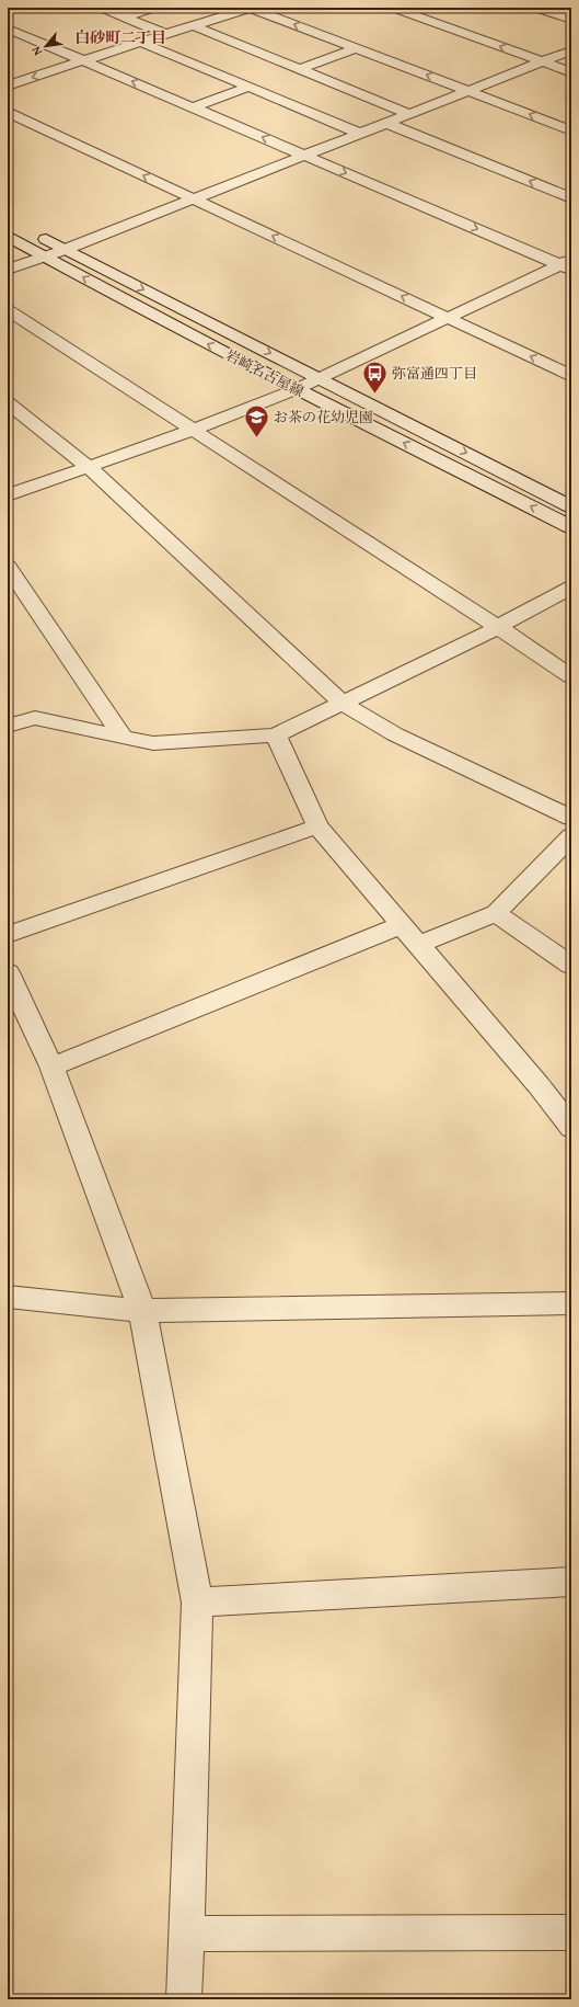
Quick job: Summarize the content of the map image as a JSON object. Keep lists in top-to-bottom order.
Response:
{
  "streets": {
    "street": ["岩崎名古屋線"]
  },
  "districts": ["白砂町二丁目"],
  "places": {
    "bus stop": ["弥富通四丁目"],
    "school or university": ["お茶の花幼児園"]
  },
  "north": "bottom left"
}
